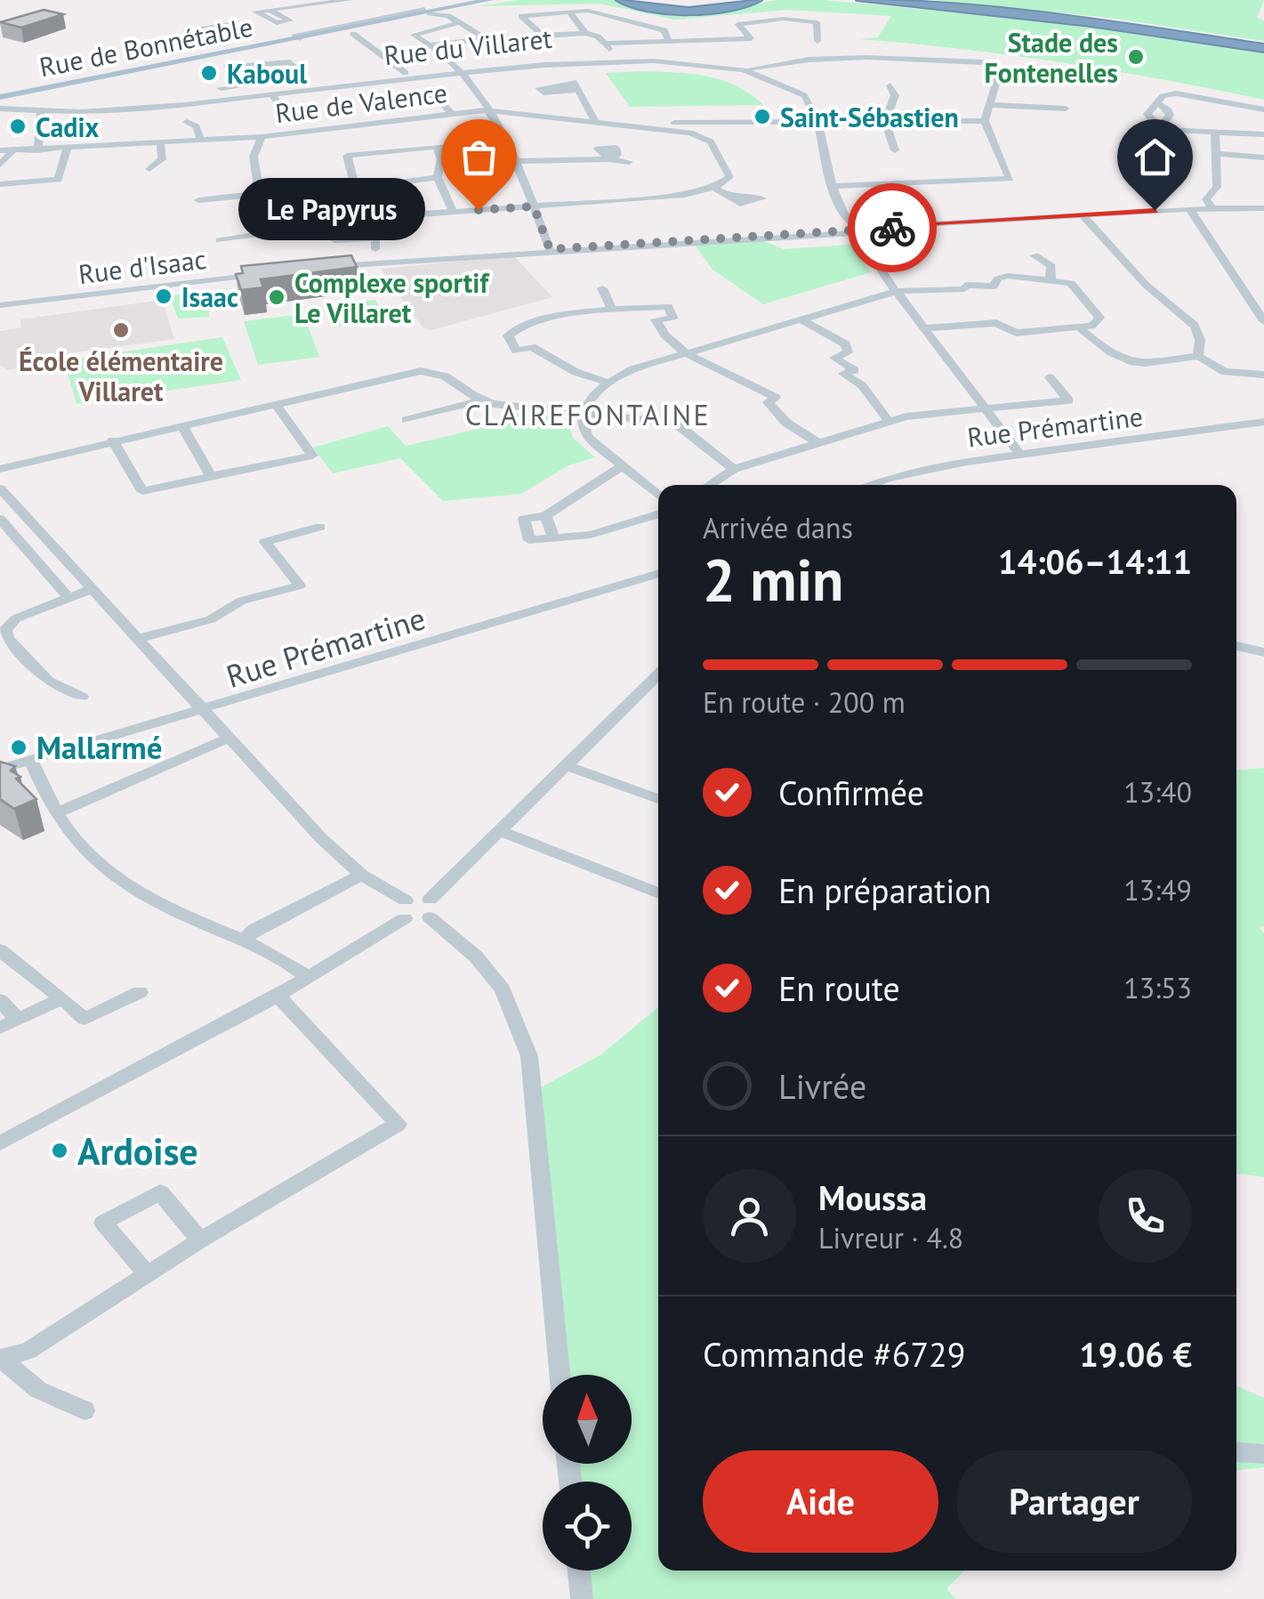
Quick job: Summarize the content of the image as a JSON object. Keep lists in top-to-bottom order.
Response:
{
  "streets": {
    "main road": ["Rue de Bonnétable"],
    "street": [
      "Rue du Villaret",
      "Rue de Valence",
      "Rue d'Isaac",
      "Rue Prémartine"
    ]
  },
  "crossings": [
    ["Rue du Villaret", "Rue de Valence"],
    ["Rue du Villaret", "Rue Prémartine"]
  ],
  "districts": ["CLAIREFONTAINE"],
  "places": [
    "Stade des Fontenelles",
    "Kaboul",
    "Saint-Sébastien",
    "Cadix",
    "Le Papyrus",
    "Isaac",
    "Complexe sportif Le Villaret",
    "École élémentaire Villaret",
    "Mallarmé",
    "Ardoise"
  ],
  "north": "top",
  "page": {
    "bubble": "Le Papyrus",
    "heading": ["2 min", "Arrivée dans", "14:06–14:11"],
    "panel": [
      "Moussa",
      "Livreur · 4.8",
      "Commande #6729",
      "19.06 €"
    ],
    "bar": "En route · 200 m",
    "list": [
      ["Confirmée", "13:40"],
      ["En préparation", "13:49"],
      ["En route", "13:53"],
      "Livrée"
    ],
    "buttons": ["Aide", "Partager"]
  }
}
